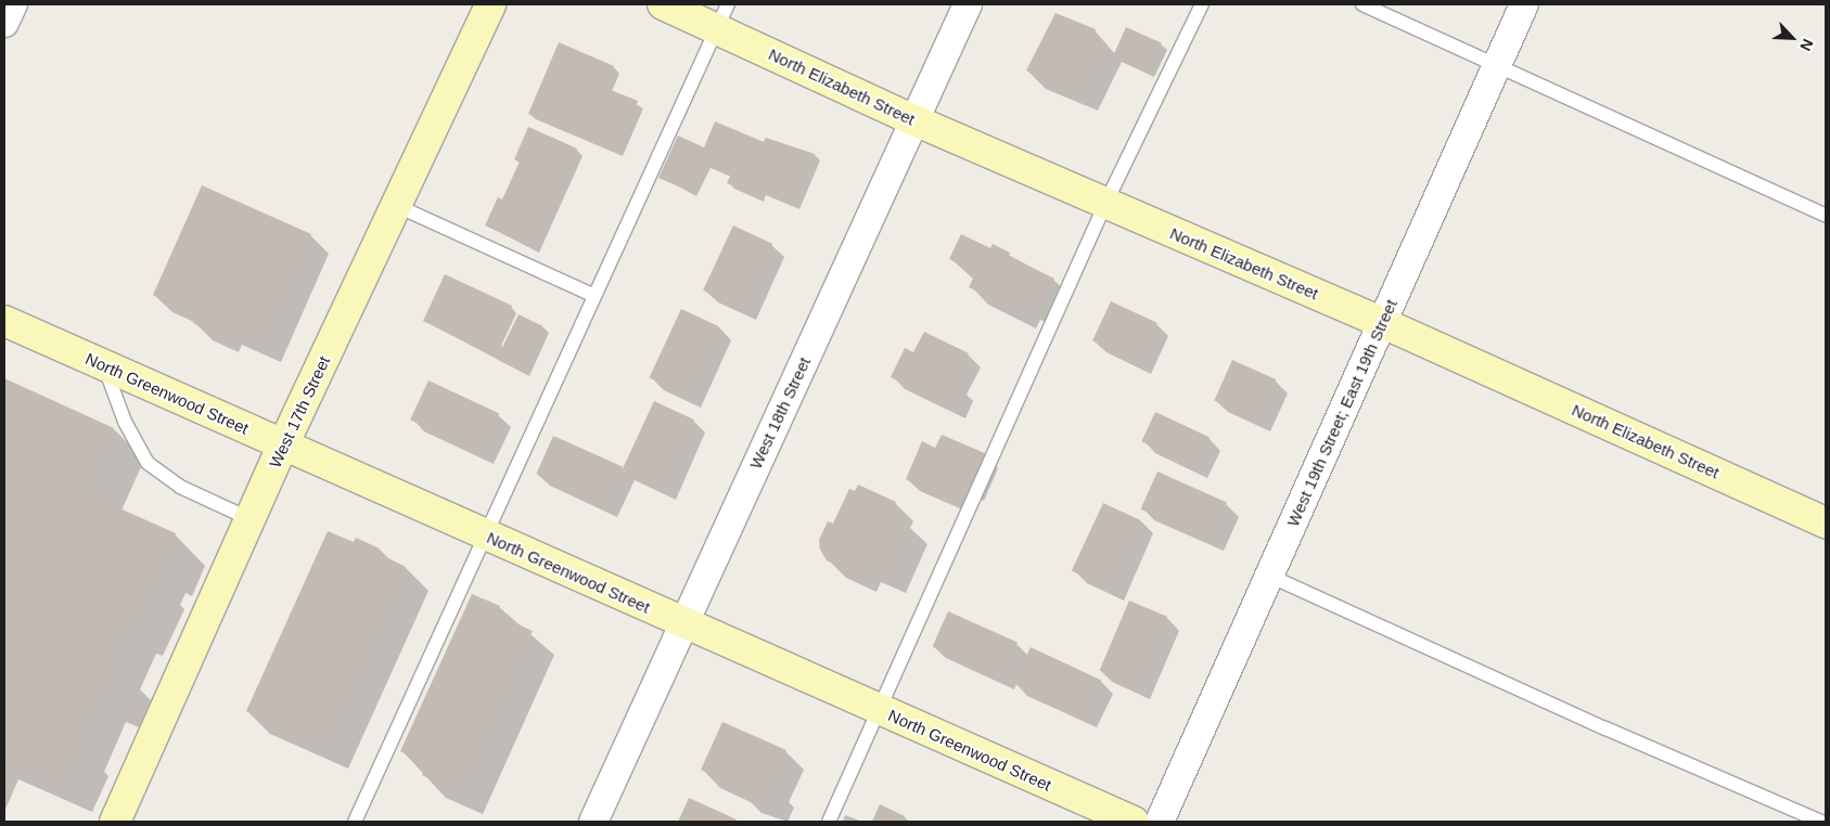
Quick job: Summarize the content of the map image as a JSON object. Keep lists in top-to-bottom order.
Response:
{
  "streets": {
    "main road": ["North Elizabeth Street", "North Greenwood Street", "West 17th Street"],
    "street": ["West 18th Street", "West 19th Street; East 19th Street"]
  },
  "crossings": [
    ["North Elizabeth Street", "West 18th Street"],
    ["North Elizabeth Street", "West 19th Street; East 19th Street"],
    ["North Greenwood Street", "West 17th Street"],
    ["North Greenwood Street", "West 18th Street"]
  ],
  "north": "bottom right"
}
